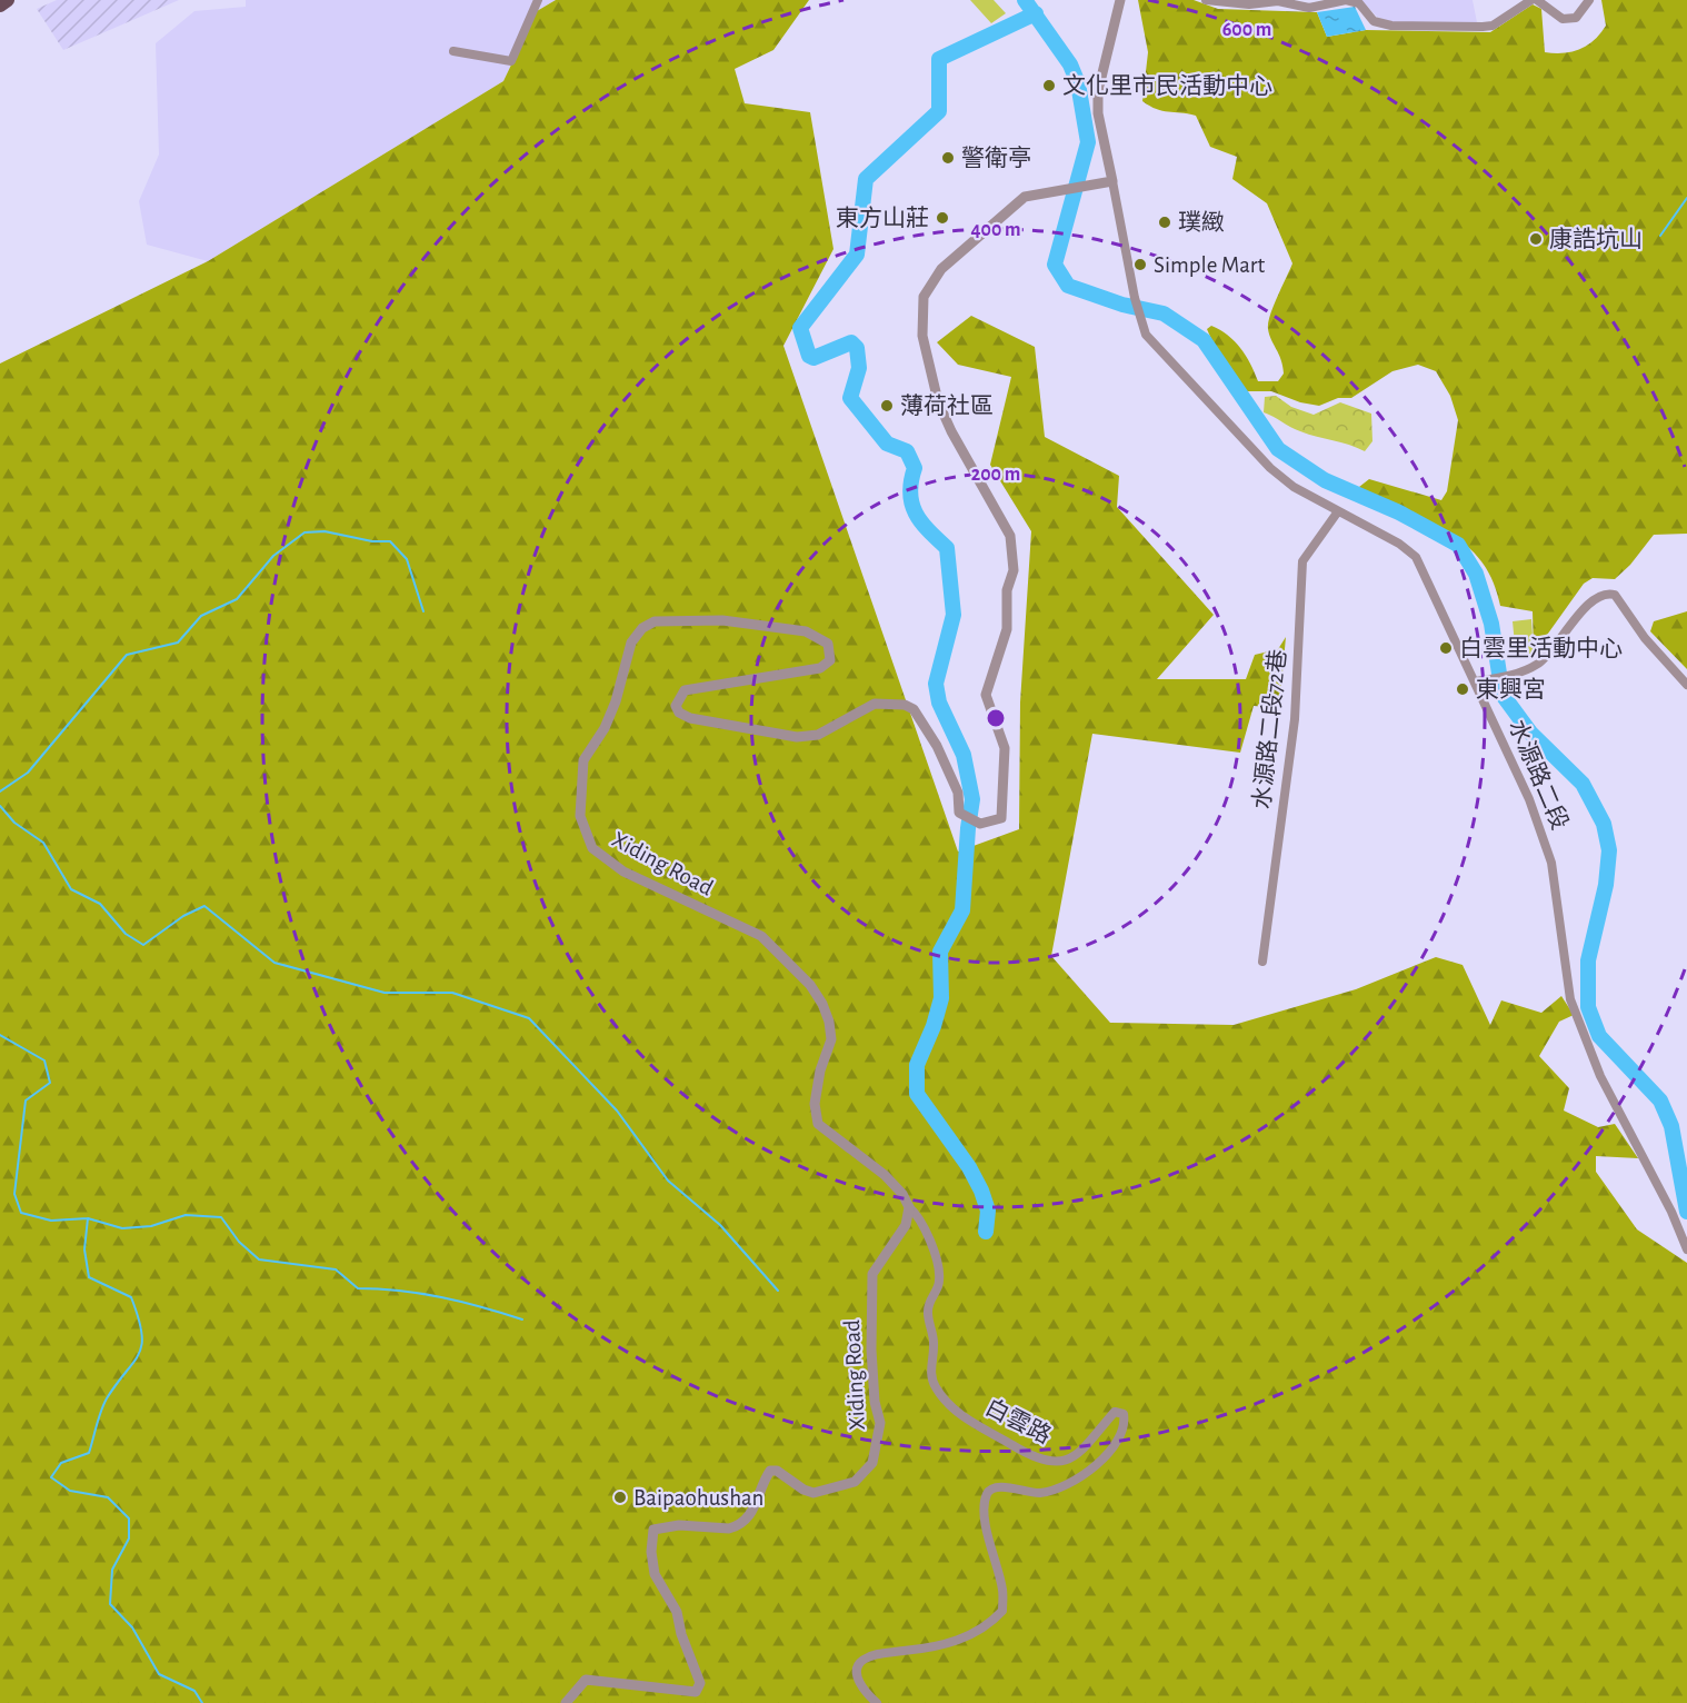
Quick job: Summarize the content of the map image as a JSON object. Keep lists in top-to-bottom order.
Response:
{
  "streets": {
    "street": [
      "水源路二段72巷",
      "水源路二段",
      "Xiding Road",
      "白雲路"
    ]
  },
  "crossings": [
    ["水源路二段72巷", "水源路二段"],
    ["水源路二段", "Xiding Road"],
    ["Xiding Road", "白雲路"]
  ],
  "places": [
    "文化里市民活動中心",
    "警衛亭",
    "東方山莊",
    "璞緻",
    "康誥坑山",
    "Simple Mart",
    "薄荷社區",
    "白雲里活動中心",
    "東興宮",
    "Baipaohushan"
  ],
  "rings": ["600 m", "400 m", "200 m"]
}
